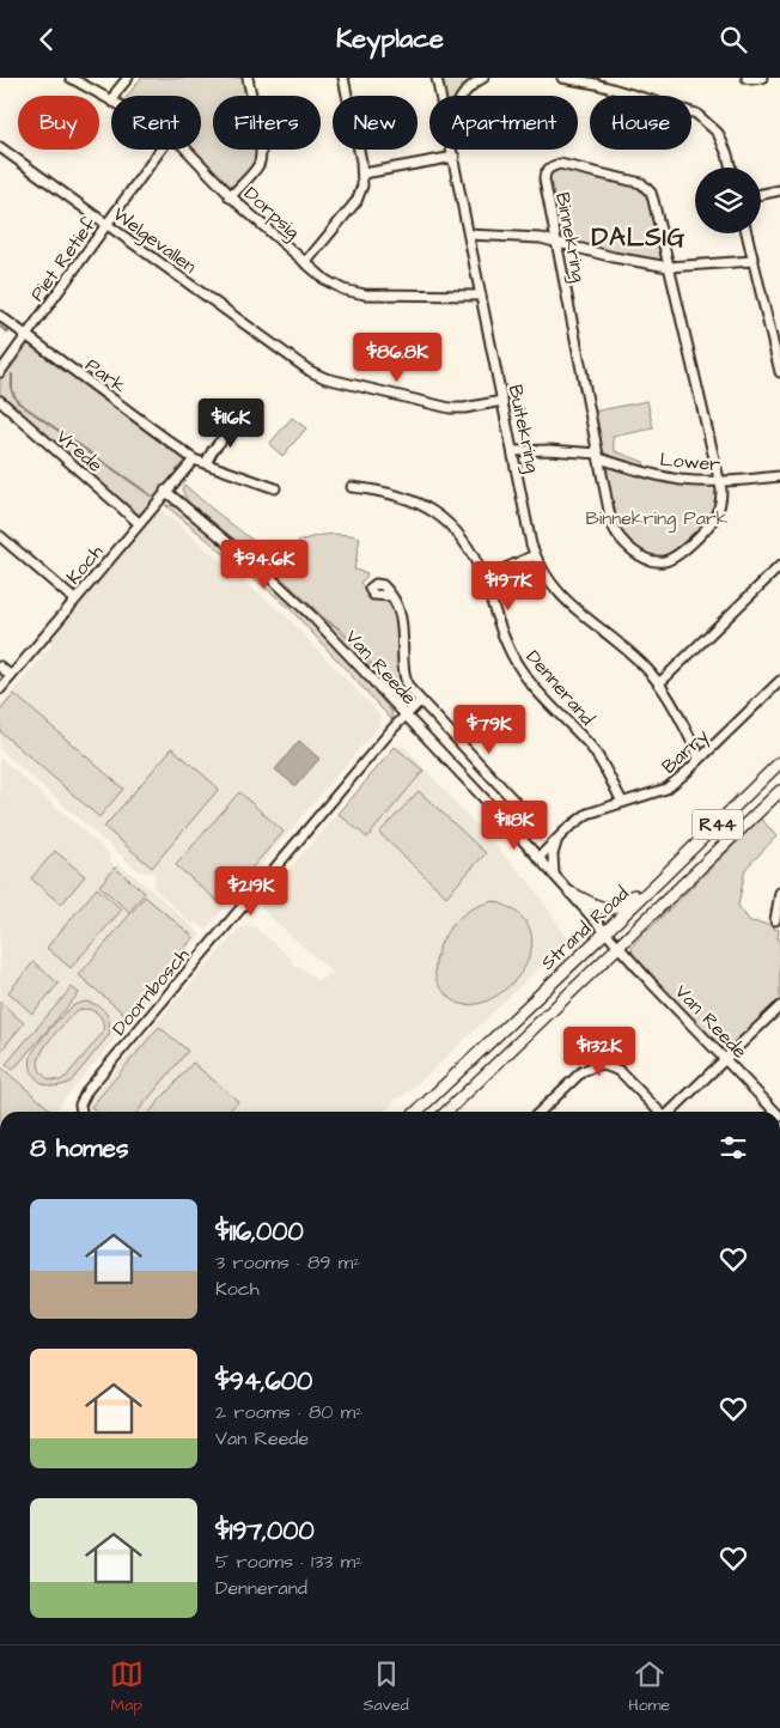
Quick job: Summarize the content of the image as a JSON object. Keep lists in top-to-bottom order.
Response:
{
  "streets": {
    "main road": ["R44", "Strand Road"],
    "street": [
      "Dorpsig",
      "Binnekring",
      "Welgevallen",
      "Piet Retief",
      "Park",
      "Buitekring",
      "Vrede",
      "Lower",
      "Koch",
      "Van Reede",
      "Dennerand",
      "Barry",
      "Doornbosch"
    ]
  },
  "crossings": [
    ["Dorpsig", "Buitekring"],
    ["Binnekring", "Lower"],
    ["Welgevallen", "Piet Retief"],
    ["Welgevallen", "Buitekring"],
    ["Piet Retief", "Park"],
    ["Park", "Koch"],
    ["Buitekring", "Lower"],
    ["Buitekring", "Barry"],
    ["Vrede", "Koch"],
    ["Koch", "Van Reede"],
    ["Van Reede", "Barry"],
    ["Van Reede", "Strand Road"],
    ["Van Reede", "Doornbosch"],
    ["Dennerand", "Barry"]
  ],
  "districts": ["DALSIG"],
  "parks": ["Binnekring Park"],
  "page": {
    "header": "Keyplace",
    "chip": [
      "Buy",
      "Rent",
      "Filters",
      "New",
      "Apartment",
      "House"
    ],
    "price": [
      "$86.8K",
      "$116K",
      "$94.6K",
      "$197K",
      "$79K",
      "$118K",
      "$219K",
      "$132K"
    ],
    "heading": "8 homes",
    "list": [
      {
        "name": "$116,000",
        "note": "3 rooms · 89 m² · Koch"
      },
      {
        "name": "$94,600",
        "note": "2 rooms · 80 m² · Van Reede"
      },
      {
        "name": "$197,000",
        "note": "5 rooms · 133 m² · Dennerand"
      }
    ],
    "tabs": ["Map", "Saved", "Home"]
  }
}
